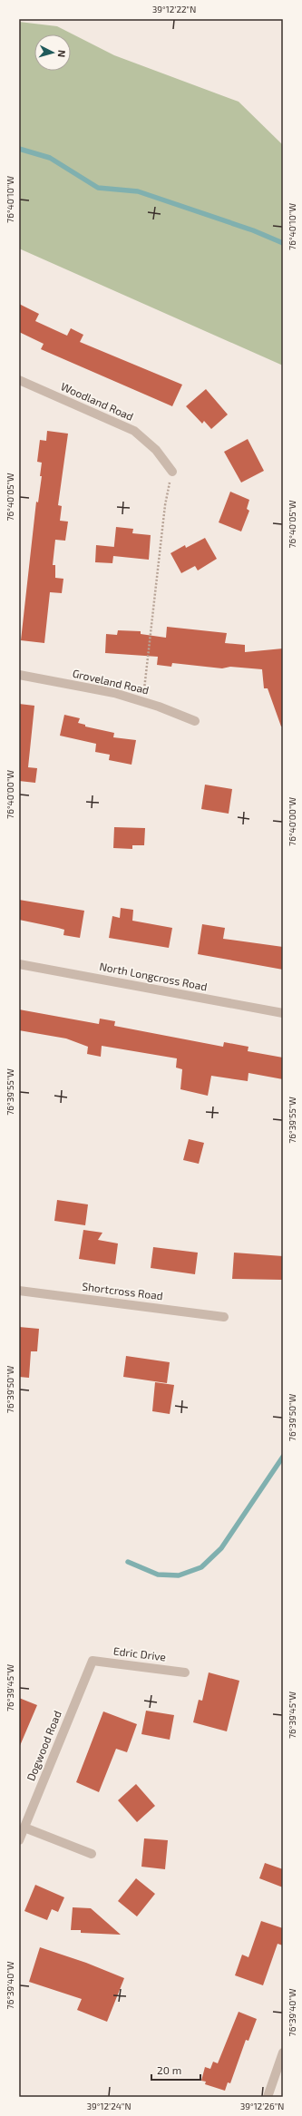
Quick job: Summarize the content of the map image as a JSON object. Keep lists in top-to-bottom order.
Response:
{
  "streets": {
    "street": [
      "Woodland Road",
      "Groveland Road",
      "North Longcross Road",
      "Shortcross Road",
      "Edric Drive",
      "Dogwood Road"
    ]
  },
  "crossings": [
    ["Edric Drive", "Dogwood Road"]
  ],
  "scale_bar": "20 m",
  "north": "right",
  "coordinates": [
    "39°12'22\"N",
    "76°40'10\"W",
    "76°40'05\"W",
    "76°40'00\"W",
    "76°39'55\"W",
    "76°39'50\"W",
    "76°39'45\"W",
    "76°39'40\"W",
    "39°12'24\"N",
    "39°12'26\"N"
  ]
}
